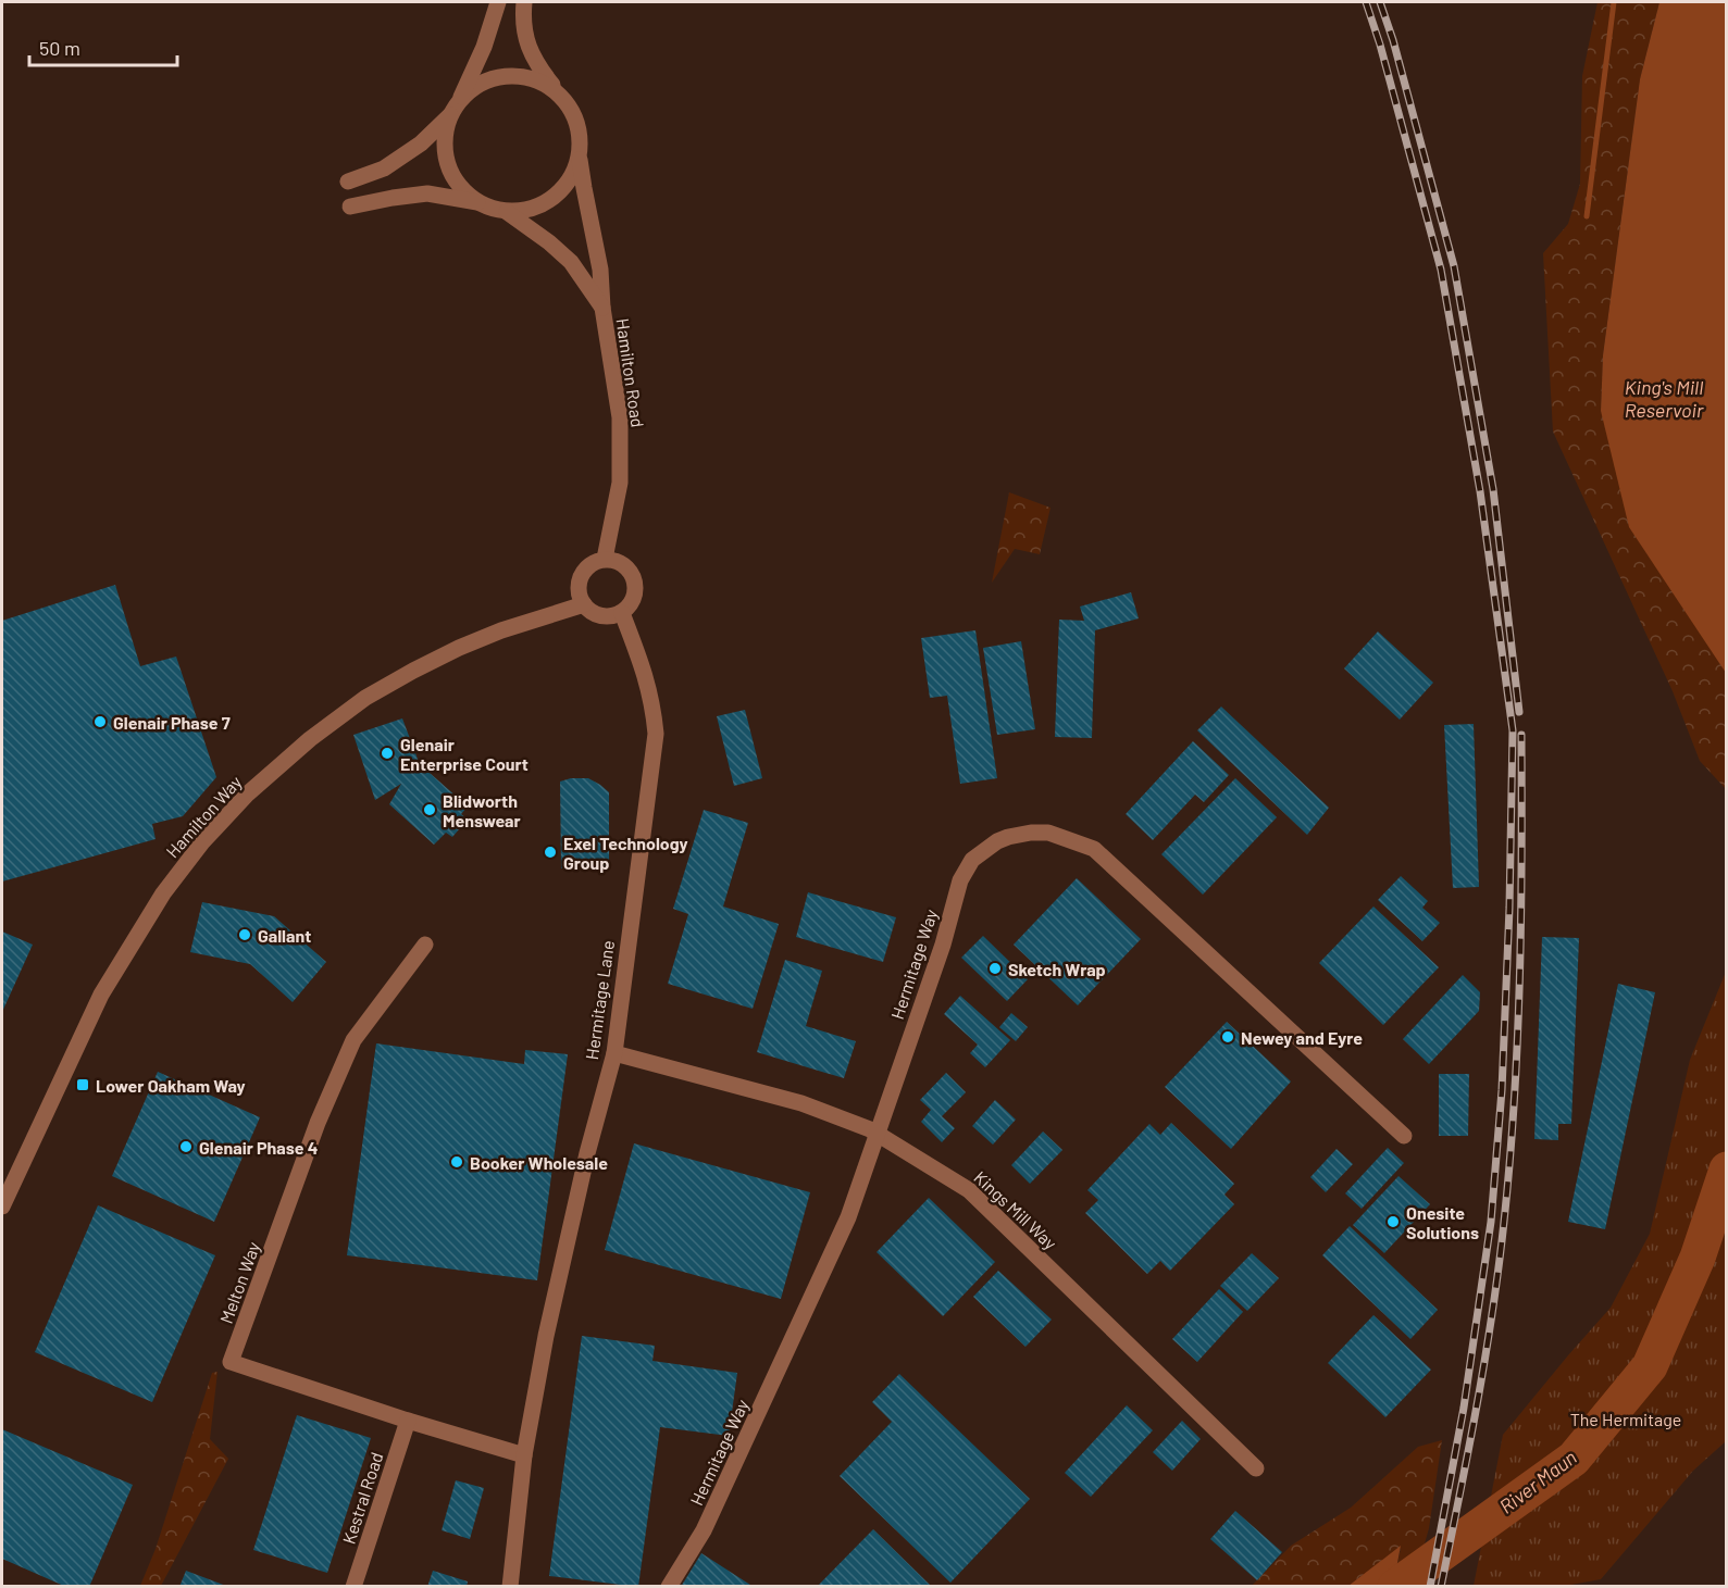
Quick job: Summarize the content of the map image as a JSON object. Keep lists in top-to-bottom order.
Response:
{
  "streets": {
    "street": [
      "Hamilton Road",
      "Hamilton Way",
      "Hermitage Way",
      "Hermitage Lane",
      "Kings Mill Way",
      "Melton Way",
      "Kestral Road"
    ]
  },
  "crossings": [
    ["Hamilton Road", "Hamilton Way"],
    ["Hamilton Road", "Hermitage Lane"],
    ["Hamilton Way", "Hermitage Lane"],
    ["Hermitage Way", "Kings Mill Way"],
    ["Hermitage Lane", "Kings Mill Way"],
    ["Hermitage Lane", "Melton Way"],
    ["Melton Way", "Kestral Road"]
  ],
  "water": ["King's Mill Reservoir", "River Maun"],
  "parks": ["The Hermitage"],
  "places": {
    "other": [
      "Glenair Phase 7",
      "Glenair Enterprise Court",
      "Blidworth Menswear",
      "Exel Technology Group",
      "Gallant",
      "Sketch Wrap",
      "Newey and Eyre",
      "Glenair Phase 4",
      "Booker Wholesale",
      "Onesite Solutions"
    ],
    "transit": ["Lower Oakham Way"]
  },
  "scale_bar": "50 m"
}
